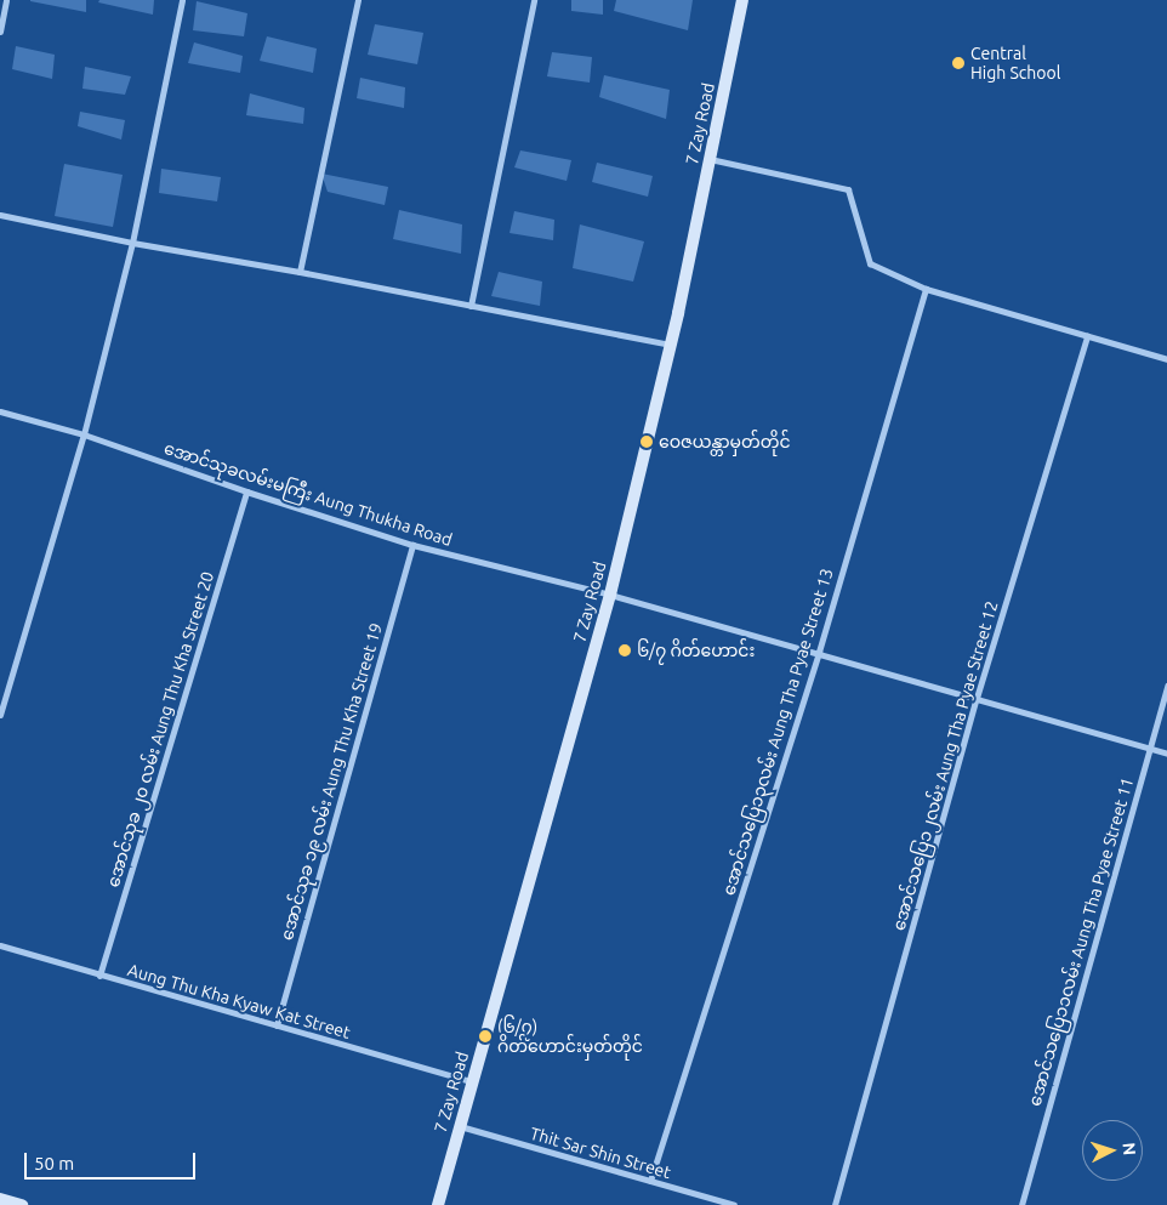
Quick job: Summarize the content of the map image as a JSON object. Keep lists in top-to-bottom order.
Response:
{
  "streets": {
    "street": [
      "7 Zay Road",
      "အောင်သုခလမ်းမကြီး Aung Thukha Road",
      "အောင်သုခ ၂၀ လမ်း Aung Thu Kha Street 20",
      "အောင်သပြေ၁၃လမ်း Aung Tha Pyae Street 13",
      "အောင်သပြေ၁၂လမ်း Aung Tha Pyae Street 12",
      "အောင်သုခ ၁၉ လမ်း Aung Thu Kha Street 19",
      "အောင်သပြေ၁၁လမ်း Aung Tha Pyae Street 11",
      "Aung Thu Kha Kyaw Kat Street",
      "Thit Sar Shin Street"
    ]
  },
  "crossings": [
    ["7 Zay Road", "အောင်သုခလမ်းမကြီး Aung Thukha Road"],
    ["7 Zay Road", "Aung Thu Kha Kyaw Kat Street"],
    ["7 Zay Road", "Thit Sar Shin Street"],
    ["အောင်သုခလမ်းမကြီး Aung Thukha Road", "အောင်သုခ ၂၀ လမ်း Aung Thu Kha Street 20"],
    ["အောင်သုခလမ်းမကြီး Aung Thukha Road", "အောင်သပြေ၁၃လမ်း Aung Tha Pyae Street 13"],
    ["အောင်သုခလမ်းမကြီး Aung Thukha Road", "အောင်သပြေ၁၂လမ်း Aung Tha Pyae Street 12"],
    ["အောင်သုခလမ်းမကြီး Aung Thukha Road", "အောင်သုခ ၁၉ လမ်း Aung Thu Kha Street 19"],
    ["အောင်သုခလမ်းမကြီး Aung Thukha Road", "အောင်သပြေ၁၁လမ်း Aung Tha Pyae Street 11"],
    ["အောင်သုခ ၂၀ လမ်း Aung Thu Kha Street 20", "Aung Thu Kha Kyaw Kat Street"],
    ["အောင်သပြေ၁၃လမ်း Aung Tha Pyae Street 13", "Thit Sar Shin Street"],
    ["အောင်သုခ ၁၉ လမ်း Aung Thu Kha Street 19", "Aung Thu Kha Kyaw Kat Street"]
  ],
  "places": [
    "Central High School",
    "ဝေဇယန္တာမှတ်တိုင်",
    "၆/၇ ဂိတ်ဟောင်း",
    "(၆/၇) ဂိတ်ဟောင်းမှတ်တိုင်"
  ],
  "scale_bar": "50 m",
  "north": "right"
}
